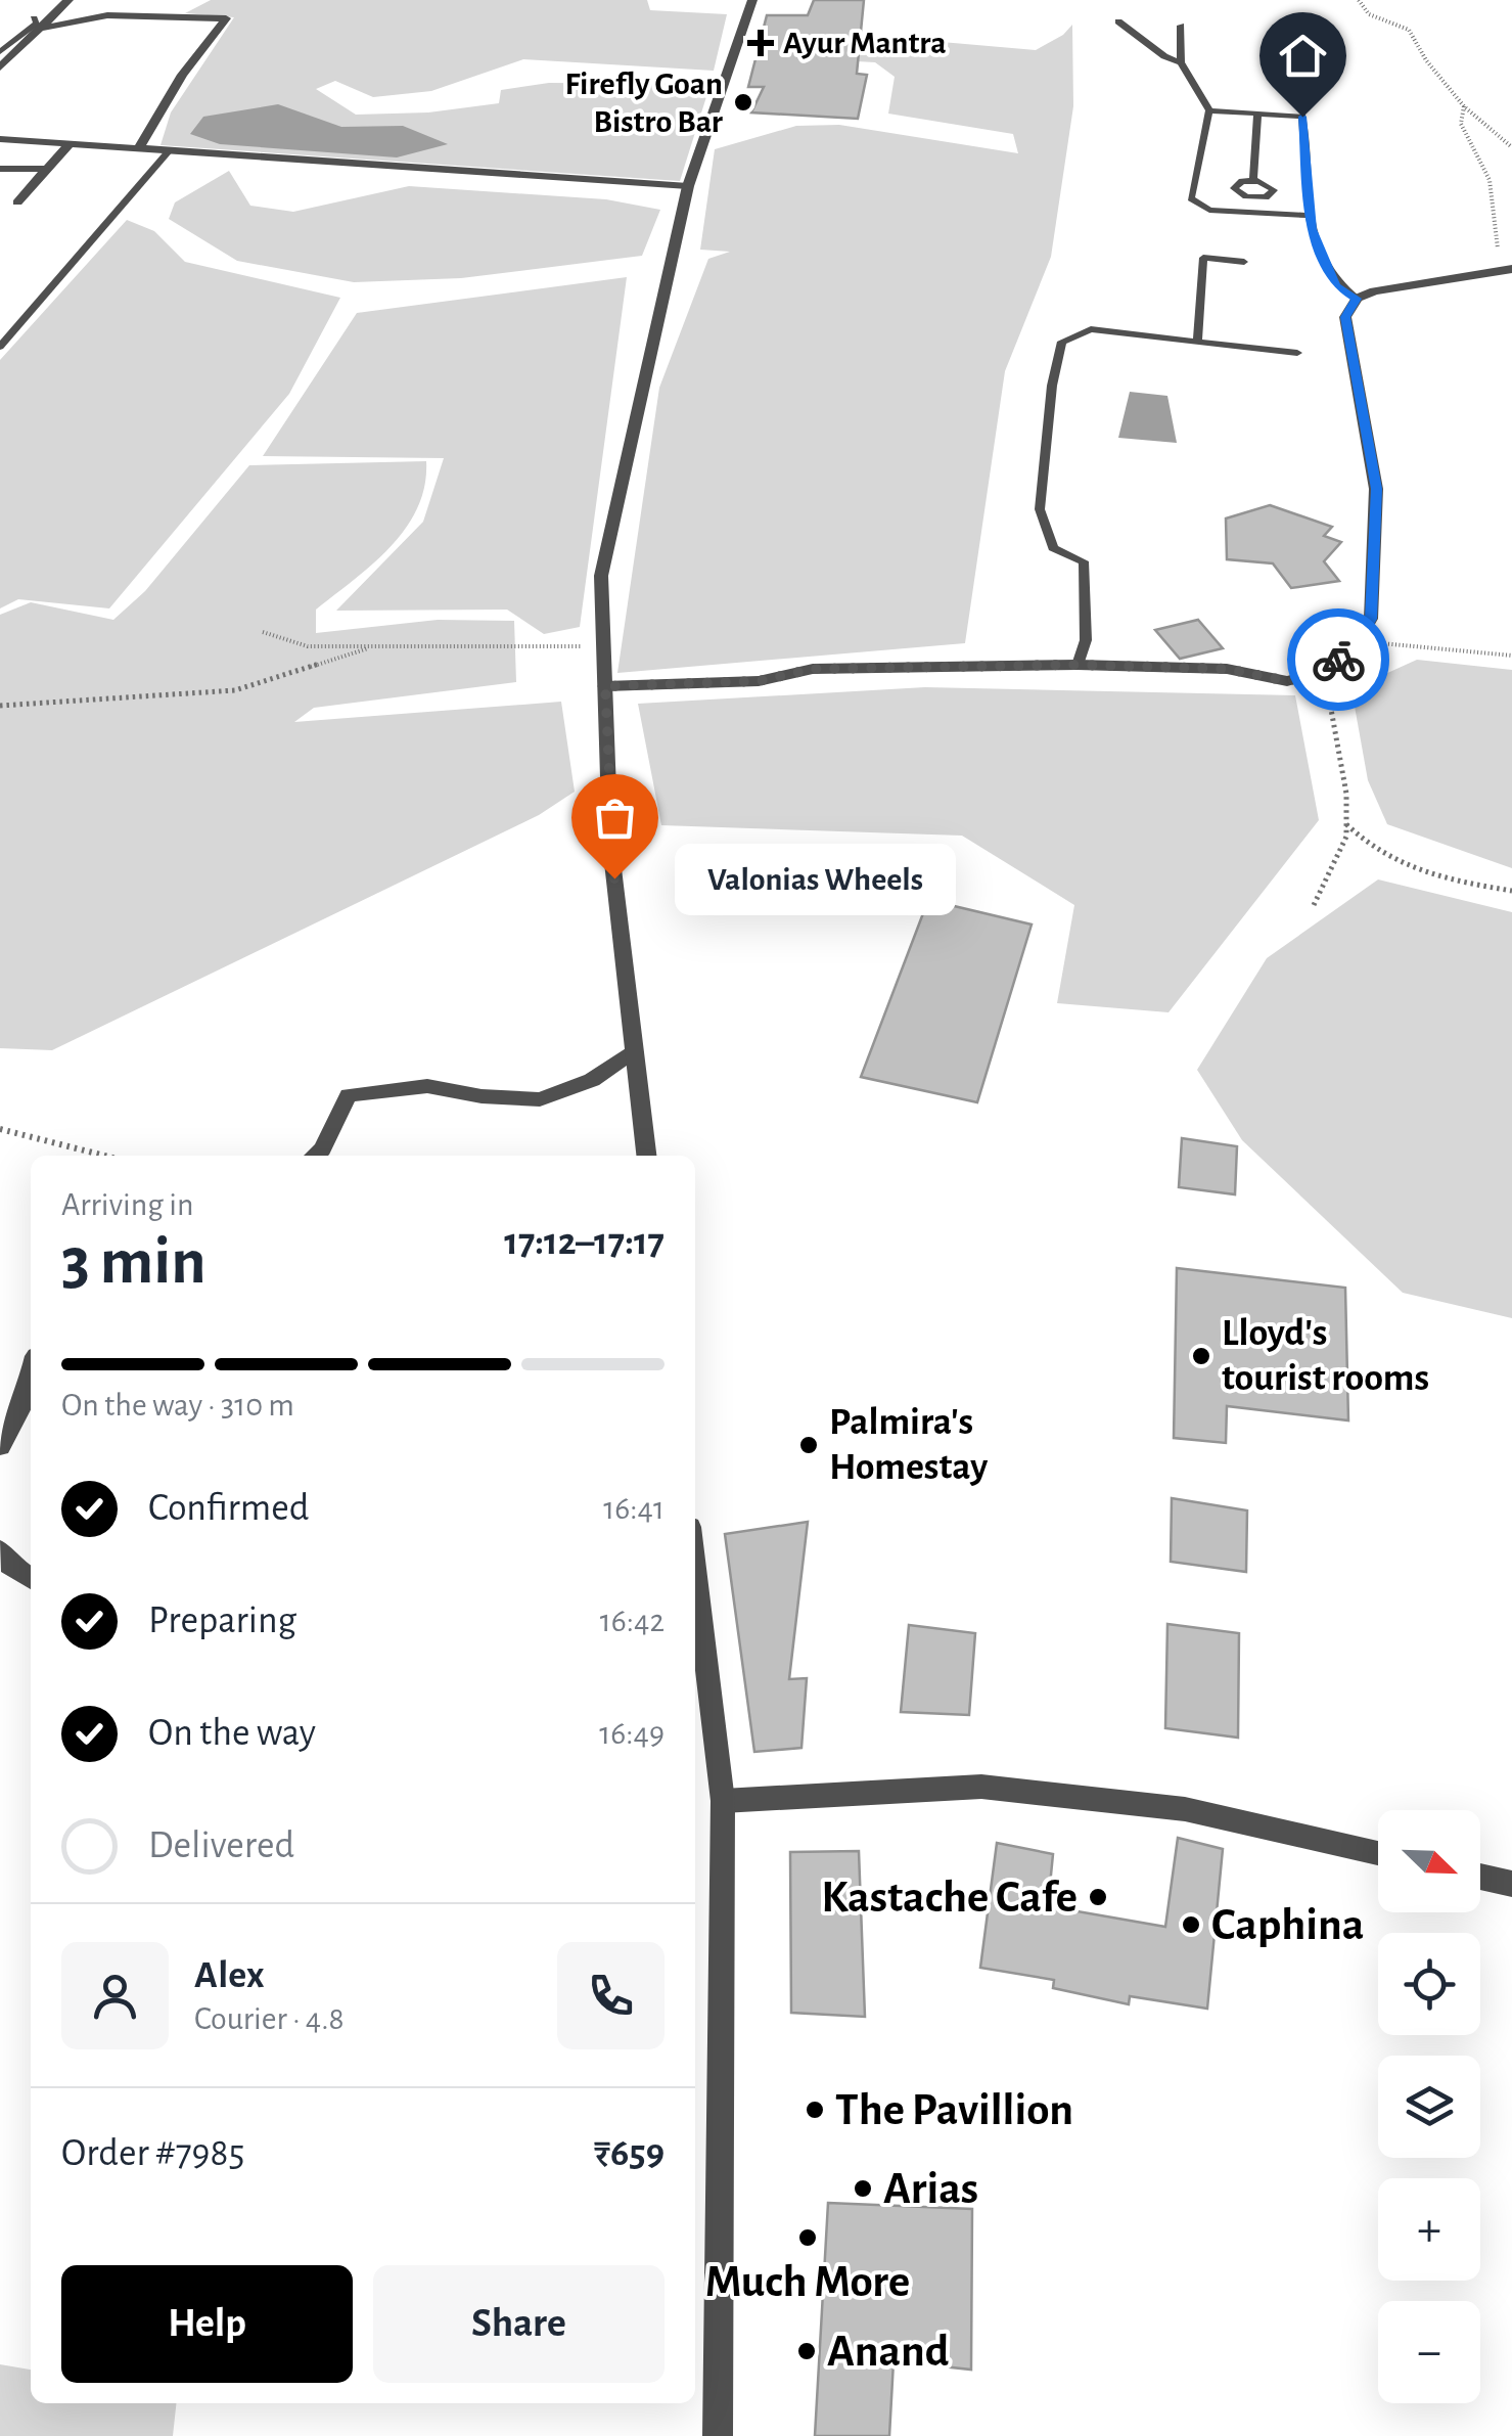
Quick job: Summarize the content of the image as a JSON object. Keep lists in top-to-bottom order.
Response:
{
  "places": {
    "health": ["Ayur Mantra"],
    "other": [
      "Firefly Goan Bistro Bar",
      "Valonias Wheels",
      "Lloyd's tourist rooms",
      "Palmira's Homestay",
      "Kastache Cafe",
      "Caphina",
      "The Pavillion",
      "Arias",
      "Much More",
      "Anand"
    ]
  },
  "north": "bottom right",
  "page": {
    "bubble": "Valonias Wheels",
    "heading": ["3 min", "Arriving in", "17:12–17:17"],
    "panel": [
      "Alex",
      "Courier · 4.8",
      "Order #7985",
      "₹659"
    ],
    "bar": "On the way · 310 m",
    "list": [
      ["Confirmed", "16:41"],
      ["Preparing", "16:42"],
      ["On the way", "16:49"],
      "Delivered"
    ],
    "map_buttons": ["+", "−"],
    "buttons": ["Help", "Share"]
  }
}
